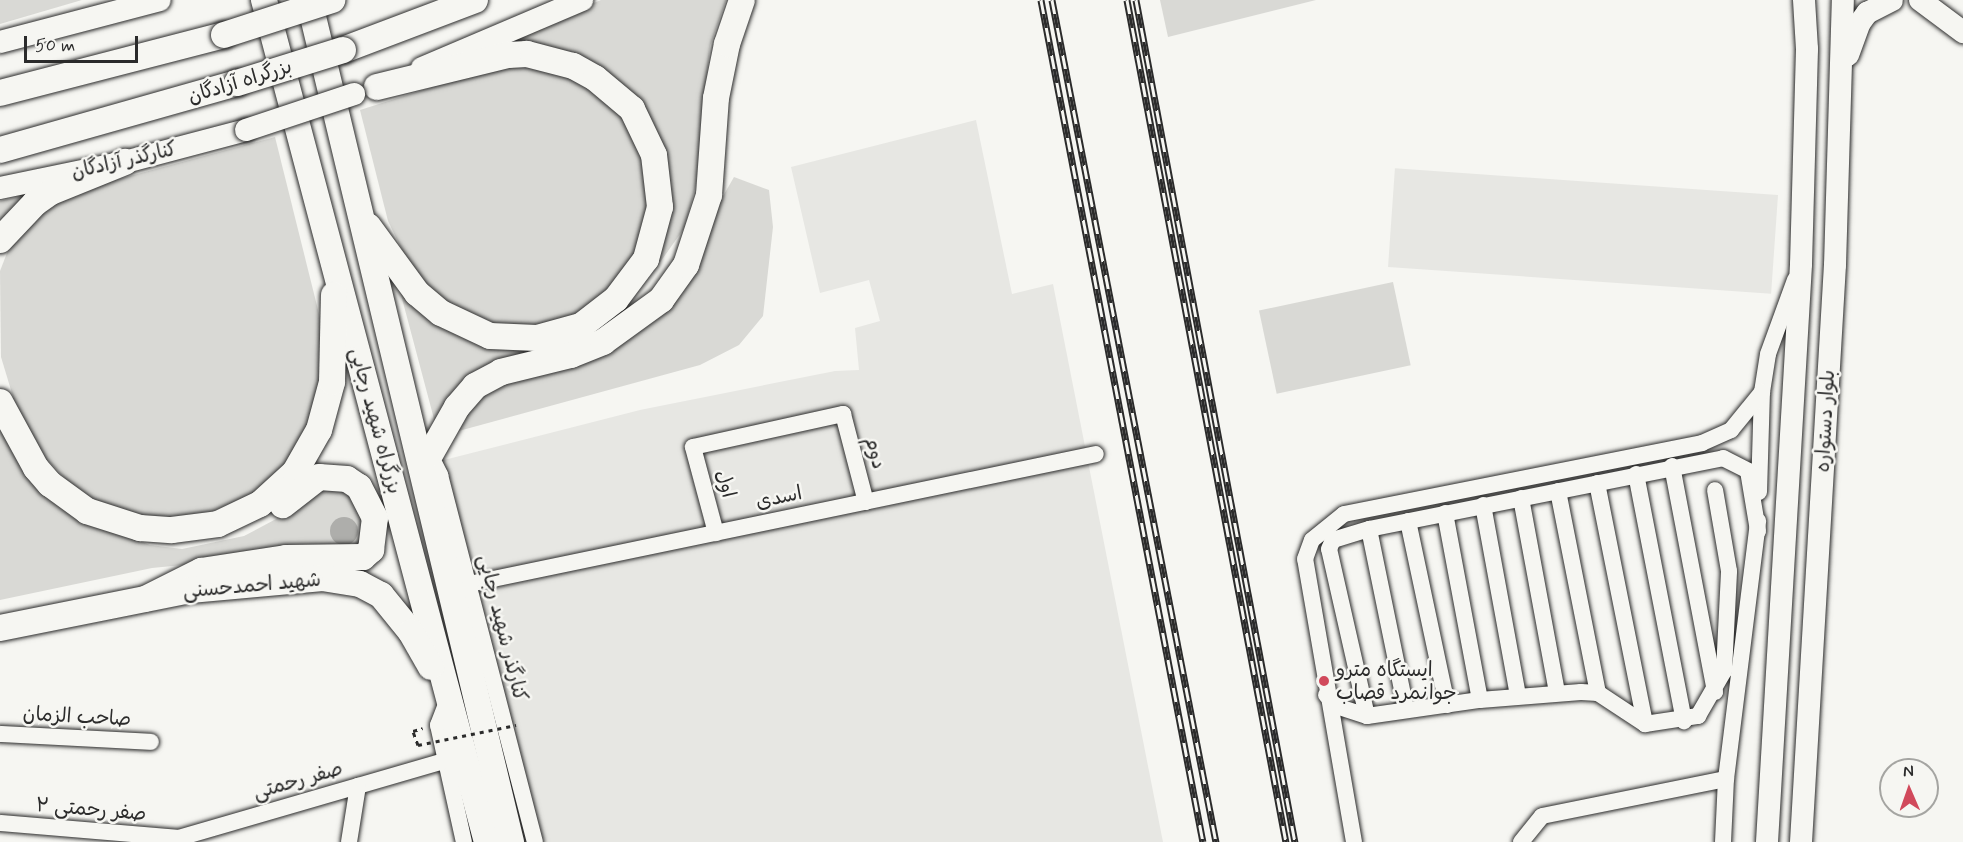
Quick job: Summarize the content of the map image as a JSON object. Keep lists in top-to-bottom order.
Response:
{
  "streets": {
    "highway": ["بزرگراه آزادگان", "بزرگراه شهید رجایی", "شهید احمدحسنی"],
    "main road": ["کنارگذر آزادگان", "بلوار دستواره"],
    "street": [
      "دوم",
      "اول",
      "اسدی",
      "کنارگذر شهید رجایی",
      "صاحب الزمان",
      "صفر رحمتی",
      "صفر رحمتی ۲"
    ]
  },
  "crossings": [
    ["بزرگراه شهید رجایی", "شهید احمدحسنی"],
    ["بزرگراه شهید رجایی", "کنارگذر شهید رجایی"],
    ["دوم", "اول"],
    ["دوم", "اسدی"],
    ["اول", "اسدی"],
    ["اسدی", "کنارگذر شهید رجایی"],
    ["صفر رحمتی", "صفر رحمتی ۲"]
  ],
  "places": ["ایستگاه مترو جوانمرد قصاب"],
  "scale_bar": "50 m",
  "north": "top"
}
